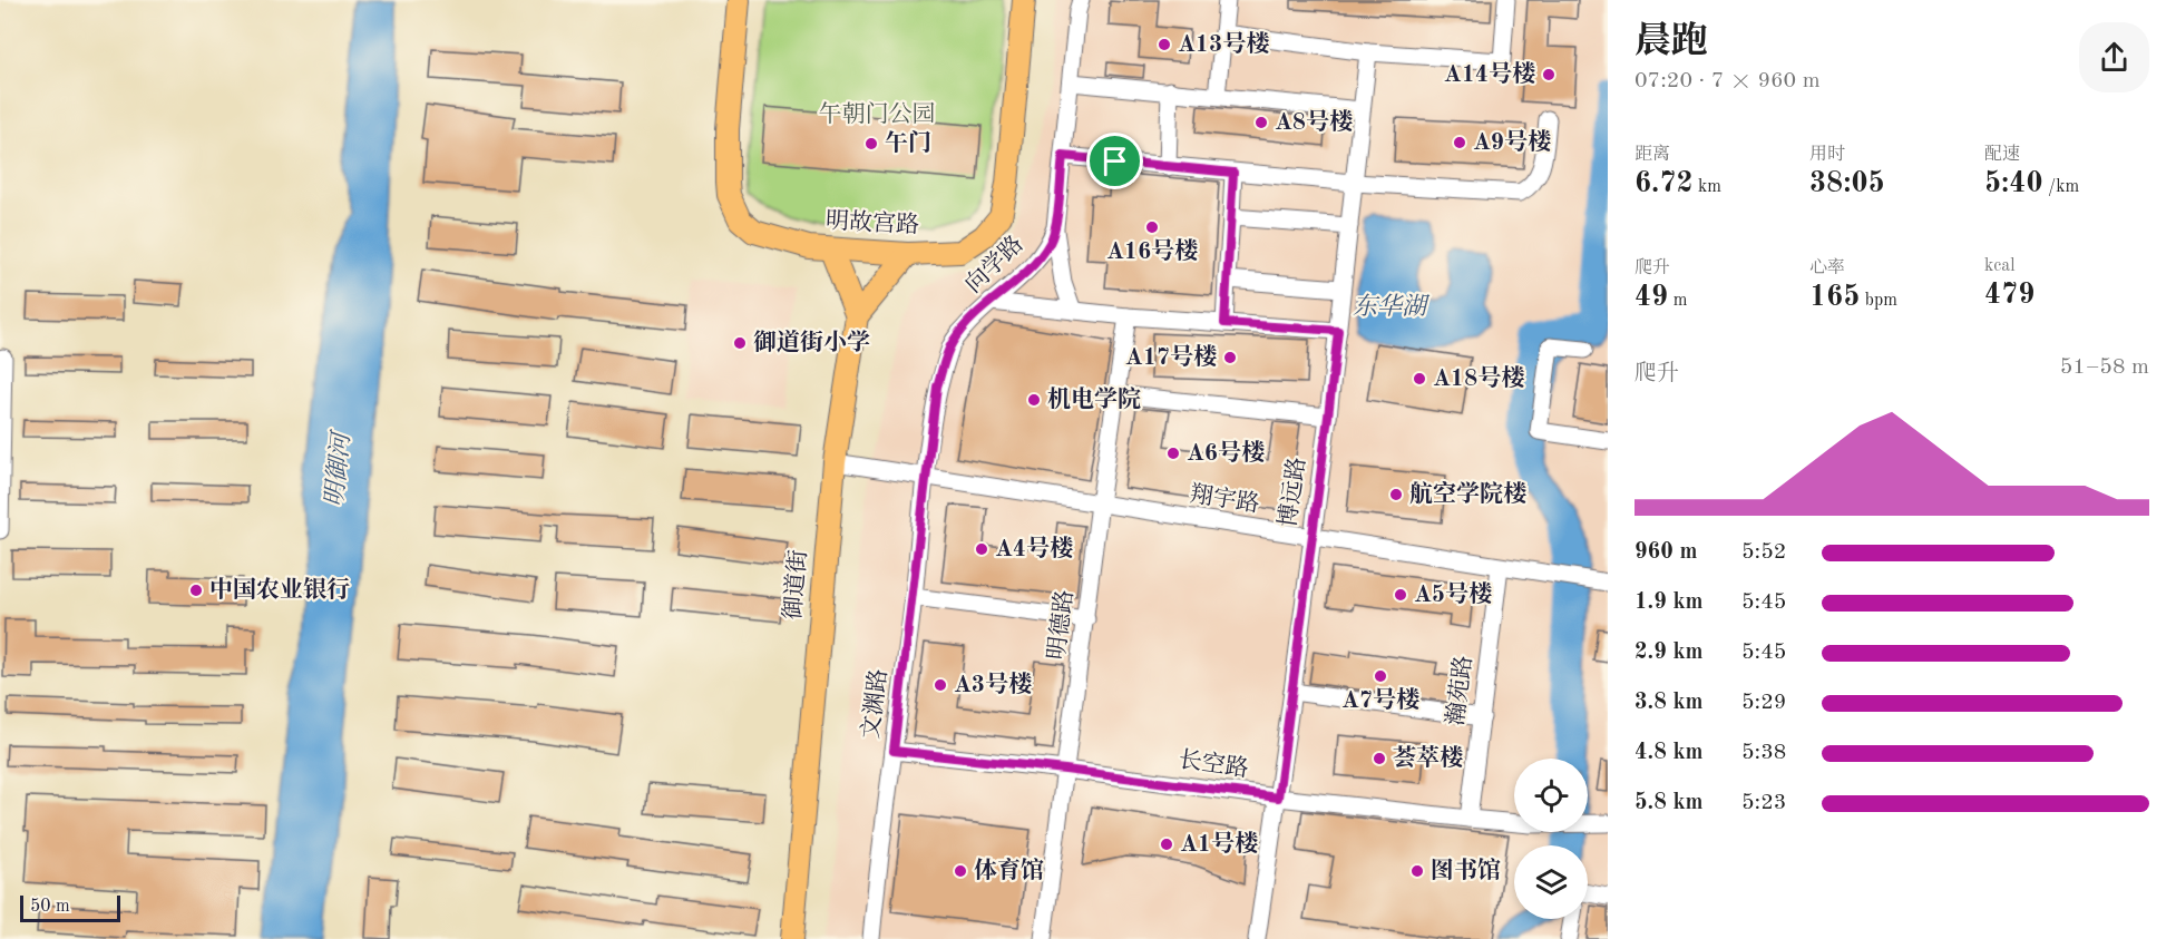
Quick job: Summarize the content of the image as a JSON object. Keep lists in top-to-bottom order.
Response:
{
  "streets": {
    "main road": ["明故宫路", "御道街"],
    "lane": [
      "向学路",
      "博远路",
      "翔宇路",
      "明德路",
      "瀚苑路",
      "文渊路",
      "长空路"
    ]
  },
  "crossings": [
    ["向学路", "翔宇路"],
    ["向学路", "文渊路"],
    ["博远路", "翔宇路"],
    ["博远路", "长空路"],
    ["翔宇路", "御道街"],
    ["翔宇路", "明德路"],
    ["翔宇路", "瀚苑路"],
    ["翔宇路", "文渊路"],
    ["明德路", "长空路"],
    ["瀚苑路", "长空路"],
    ["文渊路", "长空路"]
  ],
  "water": ["东华湖", "明御河"],
  "parks": ["午朝门公园"],
  "places": [
    "A13号楼",
    "A14号楼",
    "A8号楼",
    "A9号楼",
    "午门",
    "A16号楼",
    "御道街小学",
    "A17号楼",
    "A18号楼",
    "机电学院",
    "A6号楼",
    "航空学院楼",
    "A4号楼",
    "中国农业银行",
    "A5号楼",
    "A7号楼",
    "A3号楼",
    "荟萃楼",
    "A1号楼",
    "体育馆",
    "图书馆"
  ],
  "scale_bar": "50 m",
  "page": {
    "heading": ["晨跑", "07:20 · 7 × 960 m"],
    "stats": [
      ["距离", "6.72 km"],
      ["用时", "38:05"],
      ["配速", "5:40 /km"],
      ["爬升", "49 m"],
      ["心率", "165 bpm"],
      ["kcal", "479"]
    ],
    "chart": ["爬升", "51–58 m"],
    "list": [
      {
        "name": "960 m",
        "note": "5:52"
      },
      {
        "name": "1.9 km",
        "note": "5:45"
      },
      {
        "name": "2.9 km",
        "note": "5:45"
      },
      {
        "name": "3.8 km",
        "note": "5:29"
      },
      {
        "name": "4.8 km",
        "note": "5:38"
      },
      {
        "name": "5.8 km",
        "note": "5:23"
      }
    ],
    "scale": "50 m"
  }
}
